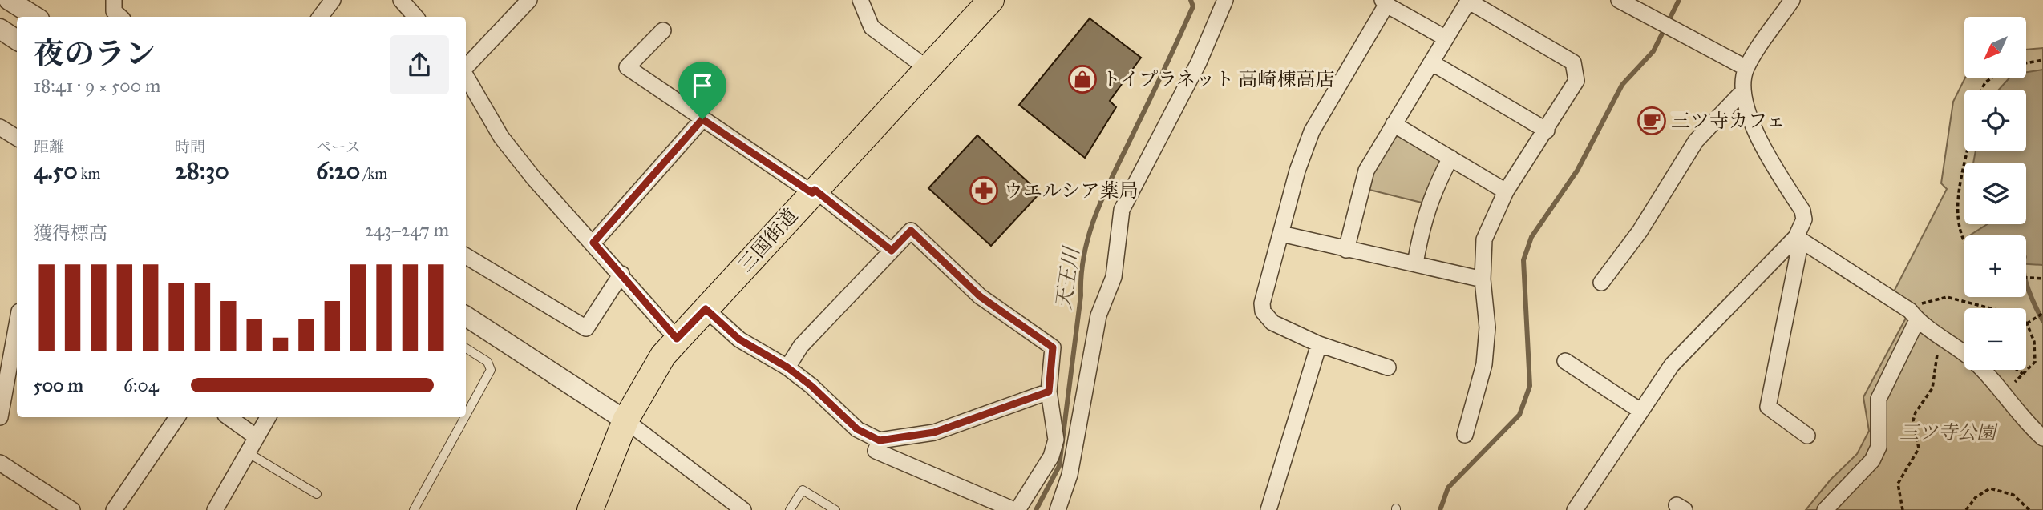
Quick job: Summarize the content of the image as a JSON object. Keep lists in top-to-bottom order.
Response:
{
  "streets": {
    "main road": ["三国街道"]
  },
  "water": ["天王川"],
  "parks": ["三ツ寺公園"],
  "places": {
    "shop": ["トイプラネット 高崎棟高店"],
    "cafe": ["三ツ寺カフェ"],
    "pharmacy": ["ウエルシア薬局"]
  },
  "north": "bottom left",
  "page": {
    "map_buttons": ["+", "−"],
    "heading": ["夜のラン", "18:41 · 9 × 500 m"],
    "stats": [
      ["距離", "4.50 km"],
      ["時間", "28:30"],
      ["ペース", "6:20 /km"]
    ],
    "chart": ["獲得標高", "243–247 m"],
    "list": [
      {
        "name": "500 m",
        "note": "6:04"
      }
    ]
  }
}
